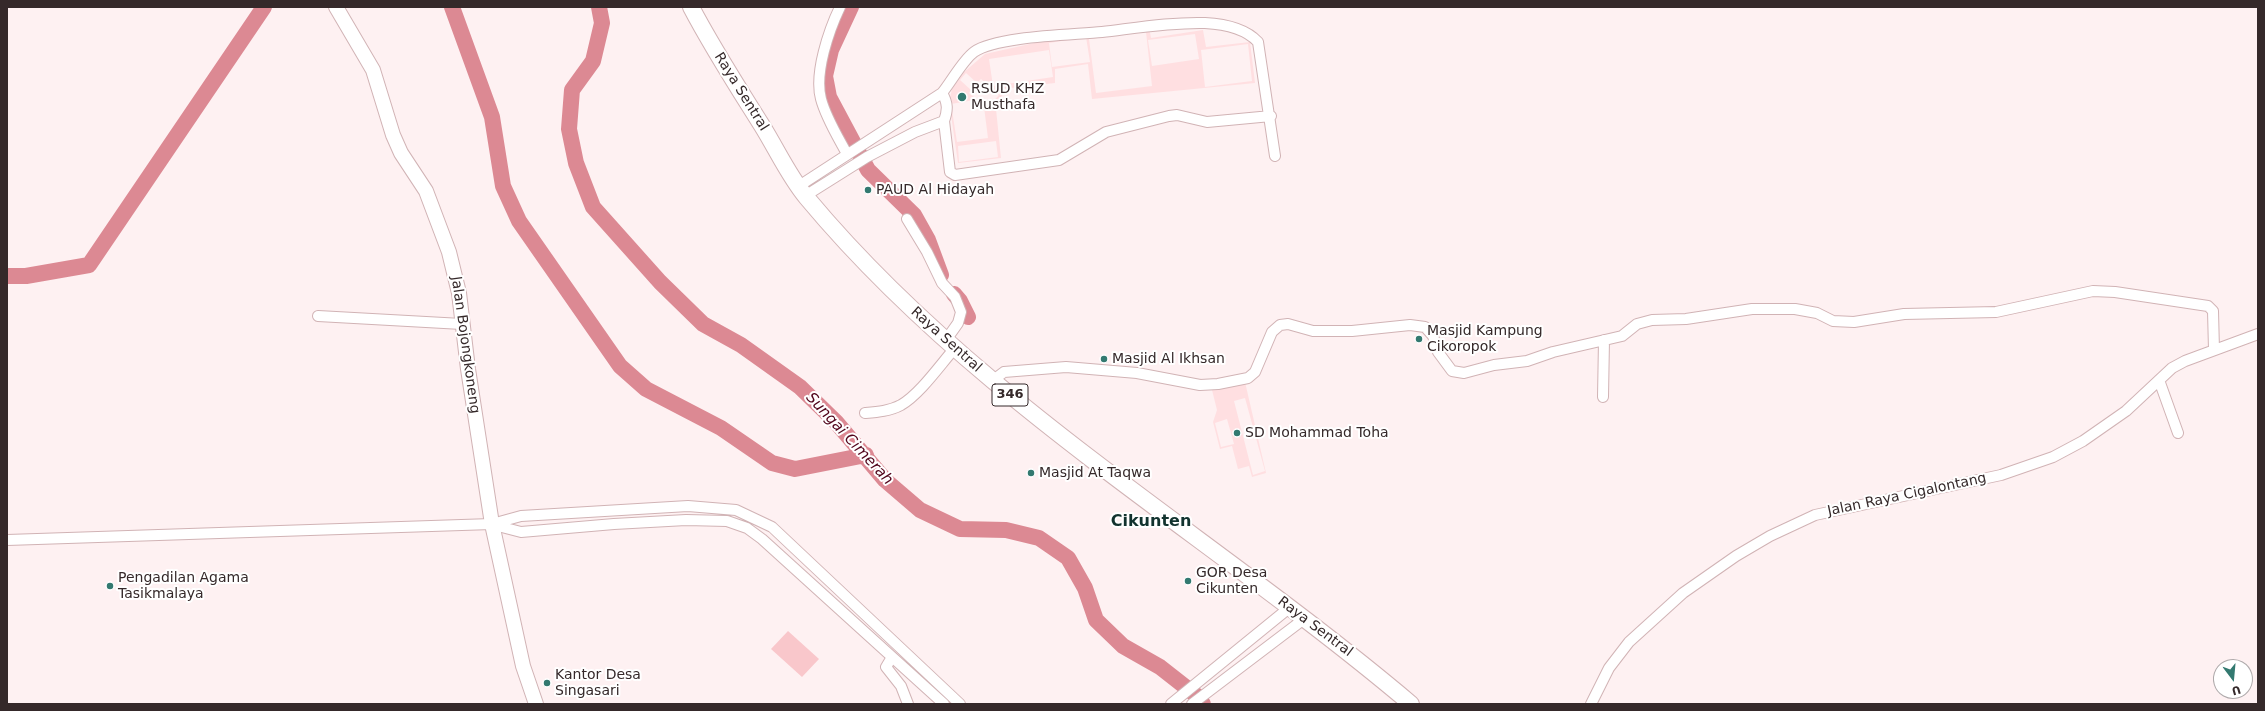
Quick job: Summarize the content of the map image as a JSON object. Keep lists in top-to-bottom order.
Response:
{
  "streets": {
    "main road": ["Raya Sentral", "Jalan Bojongkoneng", "346"],
    "street": ["Jalan Raya Cigalontang"]
  },
  "districts": ["Cikunten"],
  "water": ["Sungai Cimerah"],
  "places": [
    "RSUD KHZ Musthafa",
    "PAUD Al Hidayah",
    "Masjid Kampung Cikoropok",
    "Masjid Al Ikhsan",
    "SD Mohammad Toha",
    "Masjid At Taqwa",
    "GOR Desa Cikunten",
    "Pengadilan Agama Tasikmalaya",
    "Kantor Desa Singasari"
  ],
  "north": "bottom"
}
